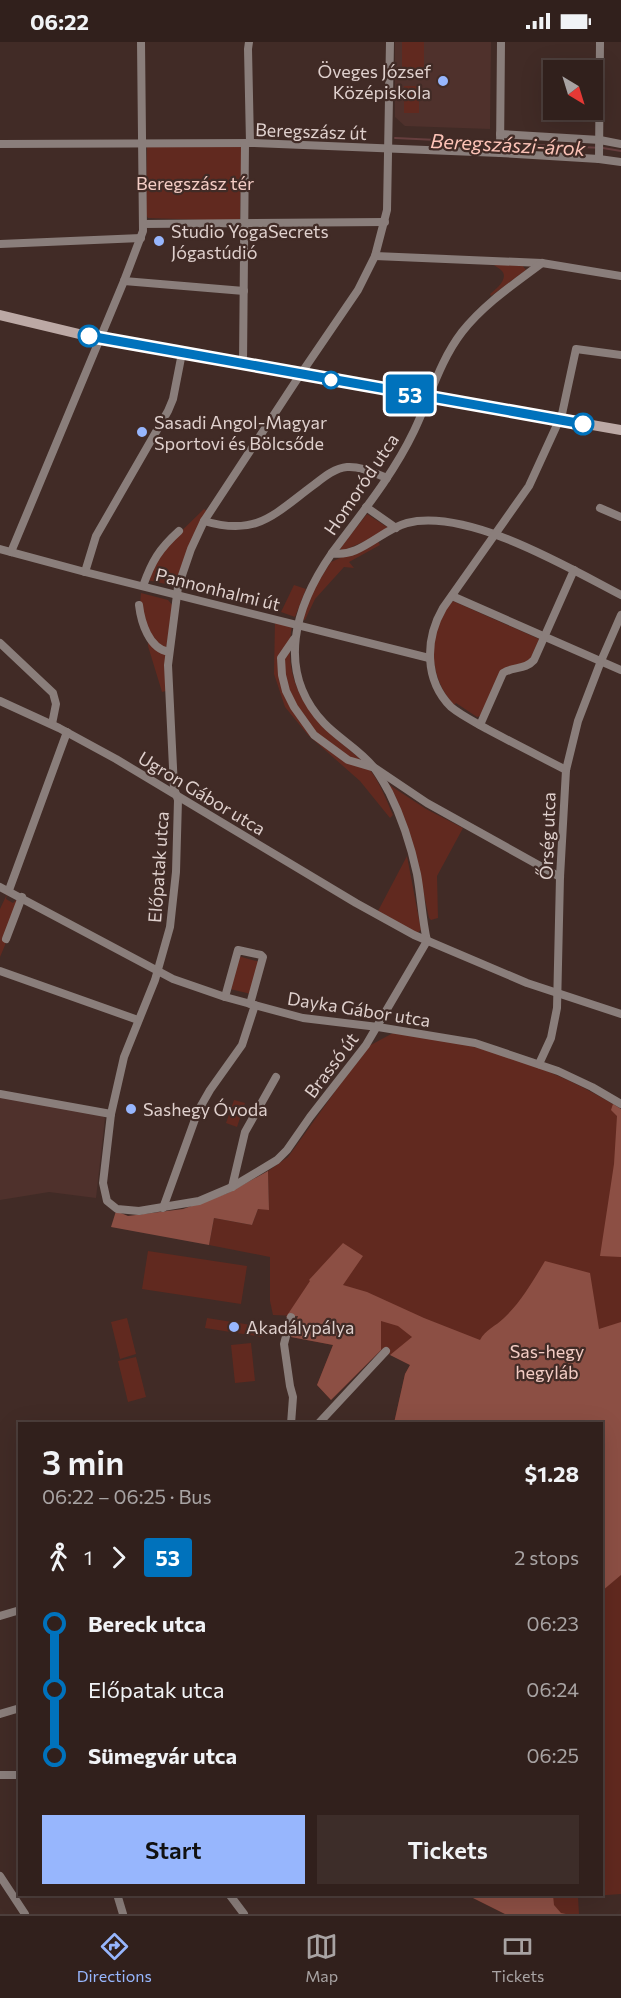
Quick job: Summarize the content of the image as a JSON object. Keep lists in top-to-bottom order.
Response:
{
  "streets": {
    "street": [
      "Beregszász út",
      "Homoród utca",
      "Pannonhalmi út",
      "Ugron Gábor utca",
      "Őrség utca",
      "Előpatak utca",
      "Dayka Gábor utca",
      "Brassó út"
    ]
  },
  "crossings": [
    ["Beregszász út", "Előpatak utca"],
    ["Pannonhalmi út", "Előpatak utca"],
    ["Ugron Gábor utca", "Őrség utca"],
    ["Ugron Gábor utca", "Előpatak utca"],
    ["Ugron Gábor utca", "Brassó út"],
    ["Őrség utca", "Dayka Gábor utca"],
    ["Előpatak utca", "Dayka Gábor utca"],
    ["Előpatak utca", "Brassó út"],
    ["Dayka Gábor utca", "Brassó út"]
  ],
  "water": ["Beregszászi-árok"],
  "parks": ["Beregszász tér", "Sas-hegy hegyláb"],
  "places": [
    "Öveges József Középiskola",
    "Studio YogaSecrets Jógastúdió",
    "Sasadi Angol-Magyar Sportovi és Bölcsőde",
    "Sashegy Óvoda",
    "Akadálypálya"
  ],
  "lines": ["bus line 53"],
  "north": "bottom right",
  "page": {
    "status": "06:22",
    "on_map": "53",
    "heading": ["3 min", "06:22 – 06:25 · Bus", "$1.28"],
    "legs": ["1", "53", "2 stops"],
    "list": [
      {
        "name": "Bereck utca",
        "value": "06:23"
      },
      {
        "name": "Előpatak utca",
        "value": "06:24"
      },
      {
        "name": "Sümegvár utca",
        "value": "06:25"
      }
    ],
    "buttons": ["Start", "Tickets"],
    "tabs": ["Directions", "Map", "Tickets"]
  }
}
